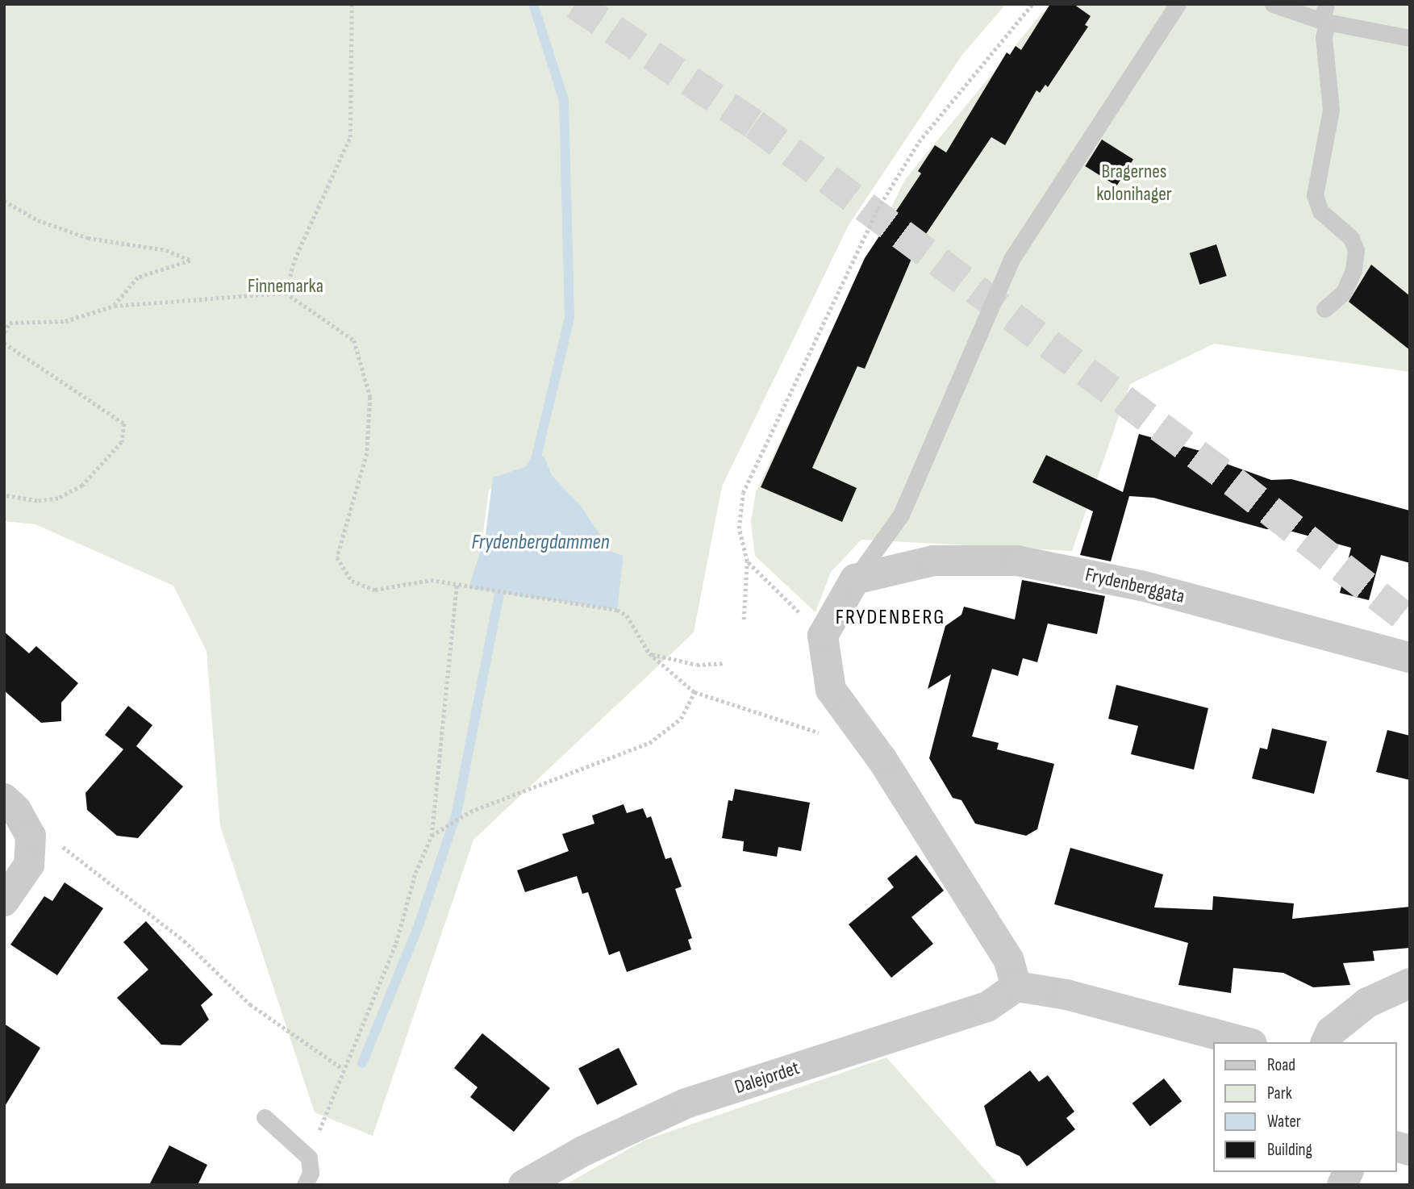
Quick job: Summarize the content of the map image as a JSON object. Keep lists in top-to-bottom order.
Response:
{
  "streets": {
    "street": ["Frydenberggata", "Dalejordet"]
  },
  "districts": ["FRYDENBERG"],
  "water": ["Frydenbergdammen"],
  "parks": ["Bragernes kolonihager", "Finnemarka"],
  "legend": [
    "Road",
    "Park",
    "Water",
    "Building"
  ]
}
